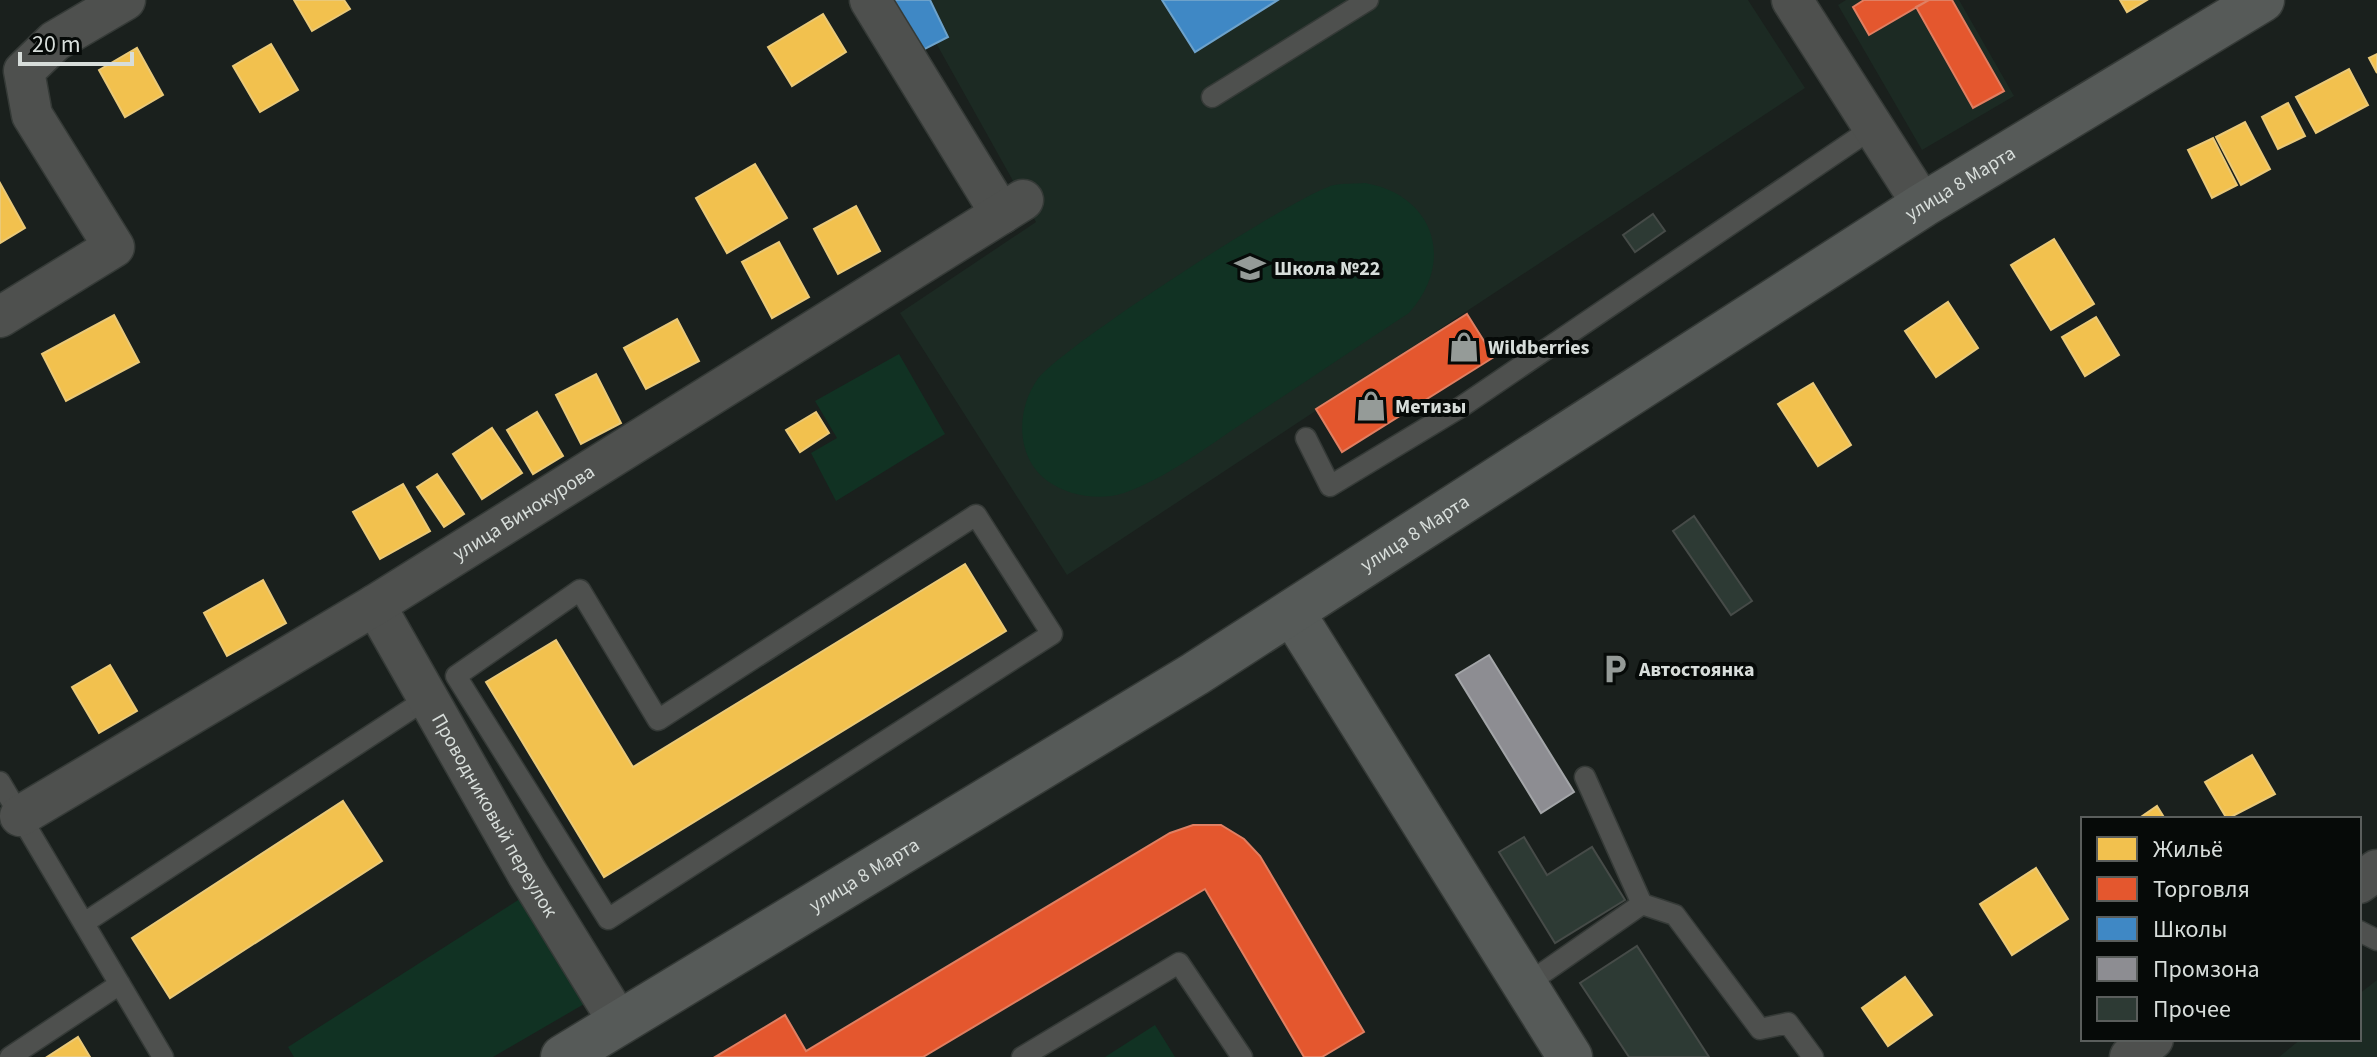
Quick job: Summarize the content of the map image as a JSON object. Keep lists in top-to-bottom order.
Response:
{
  "streets": {
    "main road": ["улица 8 Марта"],
    "street": ["улица Винокурова", "Проводниковый переулок"]
  },
  "crossings": [
    ["улица 8 Марта", "Проводниковый переулок"],
    ["улица Винокурова", "Проводниковый переулок"]
  ],
  "places": {
    "school or university": ["Школа №22"],
    "shop": ["Wildberries", "Метизы"],
    "parking": ["Автостоянка"]
  },
  "legend": [
    "Жильё",
    "Торговля",
    "Школы",
    "Промзона",
    "Прочее"
  ],
  "scale_bar": "20 m"
}
